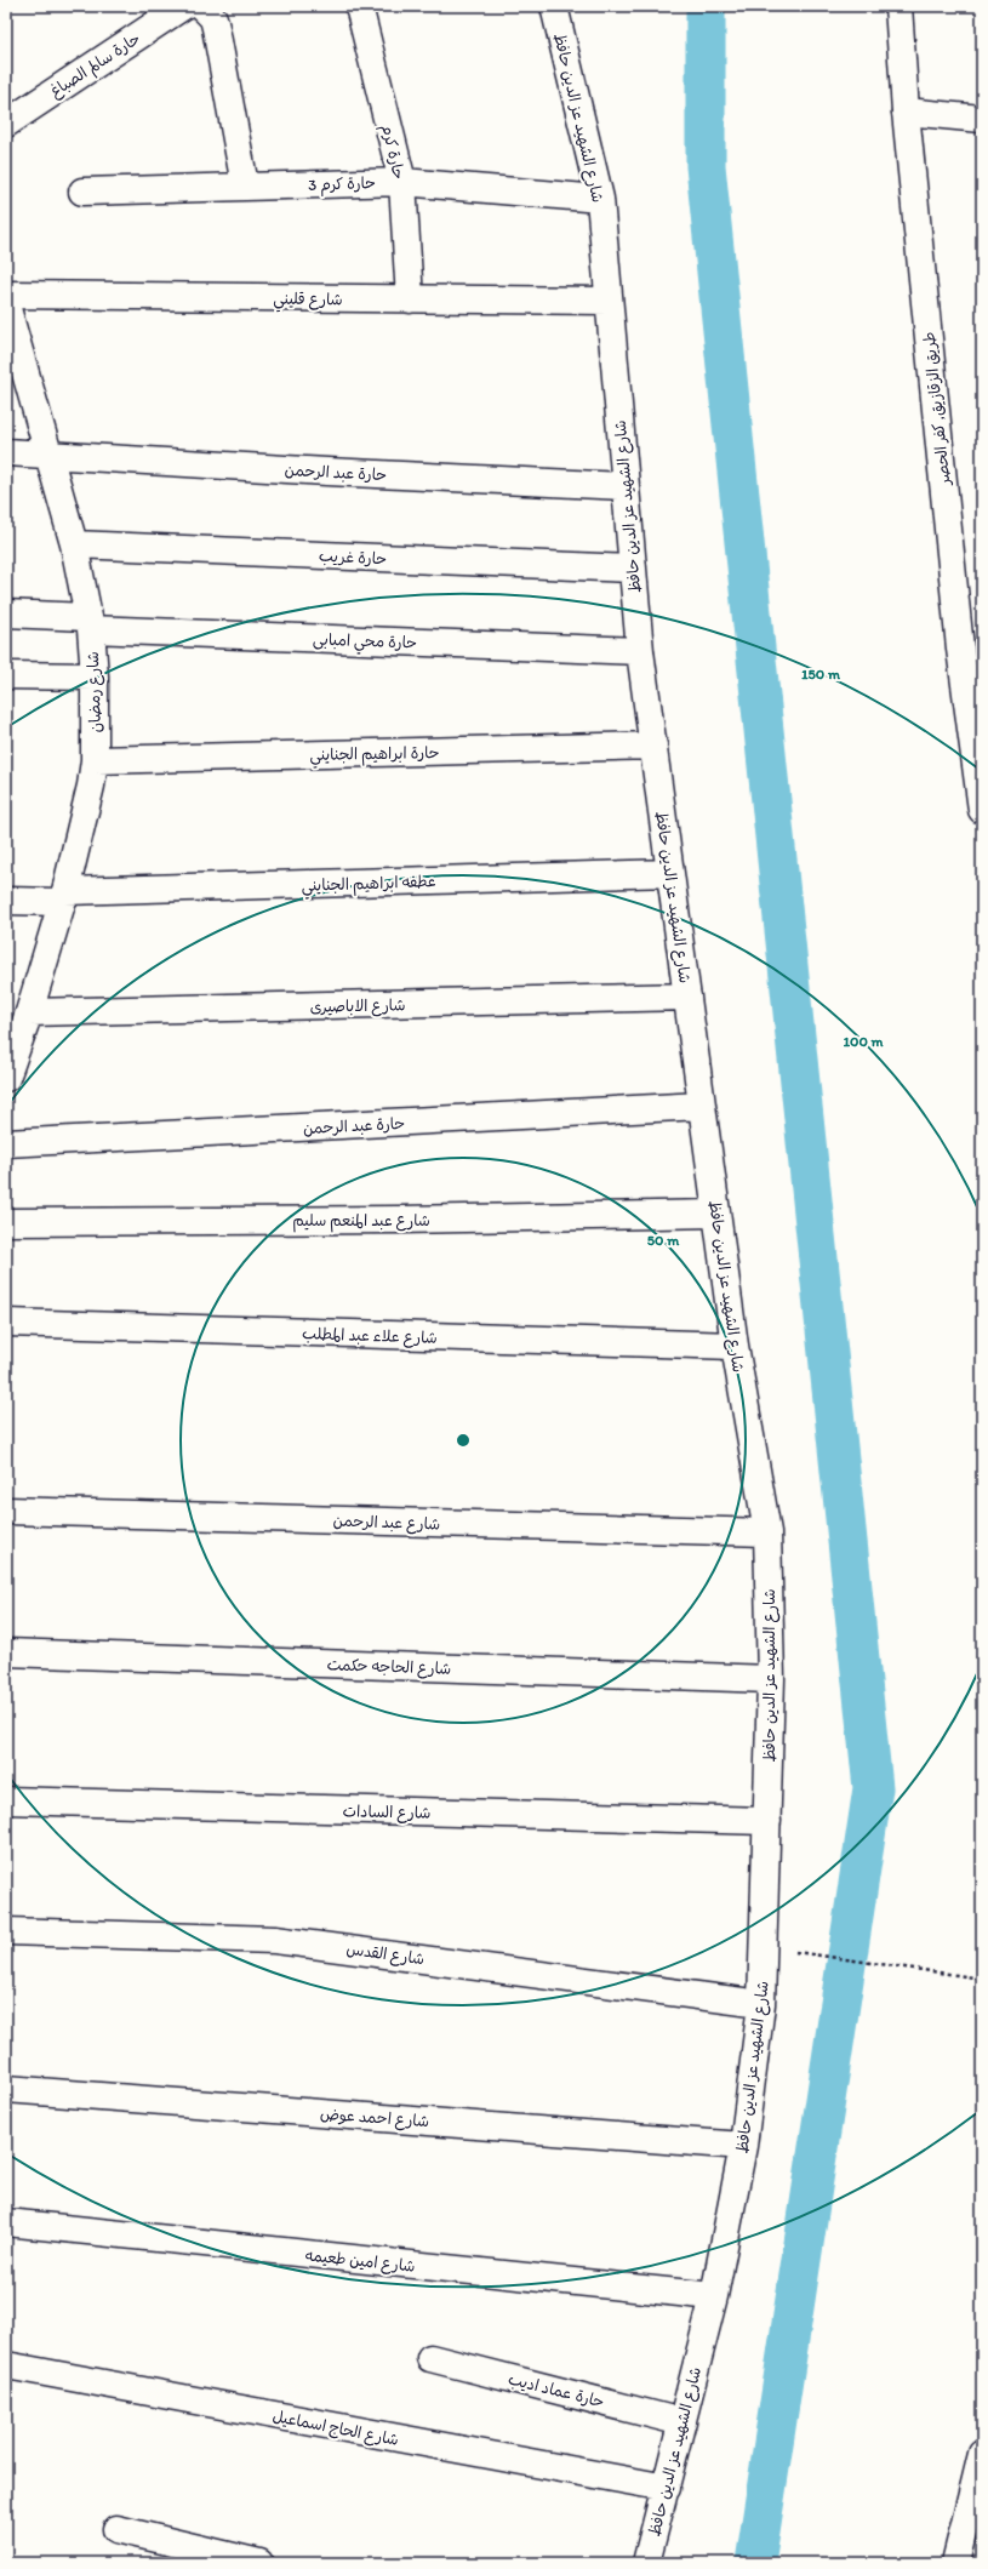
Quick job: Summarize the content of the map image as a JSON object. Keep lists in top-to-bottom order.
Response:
{
  "streets": {
    "street": [
      "حارة سالم الصباغ",
      "شارع الشهيد عز الدين حافظ",
      "حارة كرم",
      "حارة كرم 3",
      "شارع قليني",
      "طريق الزقازيق, كفر الحصر",
      "حارة عبد الرحمن",
      "حارة غريب",
      "حارة محي امبابى",
      "شارع رمضان",
      "حارة ابراهيم الجنايني",
      "عطفه ابراهيم الجنايني",
      "شارع الاباصيرى",
      "شارع عبد المنعم سليم",
      "شارع علاء عبد المطلب",
      "شارع عبد الرحمن",
      "شارع الحاجه حكمت",
      "شارع السادات",
      "شارع القدس",
      "شارع احمد عوض",
      "شارع امين طعيمه",
      "حارة عماد اديب",
      "شارع الحاج اسماعيل"
    ]
  },
  "crossings": [
    ["شارع الشهيد عز الدين حافظ", "حارة كرم 3"],
    ["شارع الشهيد عز الدين حافظ", "شارع قليني"],
    ["شارع الشهيد عز الدين حافظ", "حارة عبد الرحمن"],
    ["شارع الشهيد عز الدين حافظ", "حارة غريب"],
    ["شارع الشهيد عز الدين حافظ", "حارة محي امبابى"],
    ["شارع الشهيد عز الدين حافظ", "حارة ابراهيم الجنايني"],
    ["شارع الشهيد عز الدين حافظ", "عطفه ابراهيم الجنايني"],
    ["شارع الشهيد عز الدين حافظ", "شارع الاباصيرى"],
    ["شارع الشهيد عز الدين حافظ", "شارع عبد المنعم سليم"],
    ["شارع الشهيد عز الدين حافظ", "شارع علاء عبد المطلب"],
    ["شارع الشهيد عز الدين حافظ", "شارع عبد الرحمن"],
    ["شارع الشهيد عز الدين حافظ", "شارع الحاجه حكمت"],
    ["شارع الشهيد عز الدين حافظ", "شارع السادات"],
    ["شارع الشهيد عز الدين حافظ", "شارع القدس"],
    ["شارع الشهيد عز الدين حافظ", "شارع احمد عوض"],
    ["شارع الشهيد عز الدين حافظ", "شارع امين طعيمه"],
    ["شارع الشهيد عز الدين حافظ", "حارة عماد اديب"],
    ["شارع الشهيد عز الدين حافظ", "شارع الحاج اسماعيل"],
    ["حارة كرم", "حارة كرم 3"],
    ["حارة كرم", "شارع قليني"],
    ["حارة عبد الرحمن", "شارع رمضان"],
    ["حارة غريب", "شارع رمضان"],
    ["حارة محي امبابى", "شارع رمضان"],
    ["شارع رمضان", "حارة ابراهيم الجنايني"],
    ["شارع رمضان", "عطفه ابراهيم الجنايني"],
    ["شارع رمضان", "شارع الاباصيرى"]
  ],
  "rings": ["150 m", "100 m", "50 m"]
}
